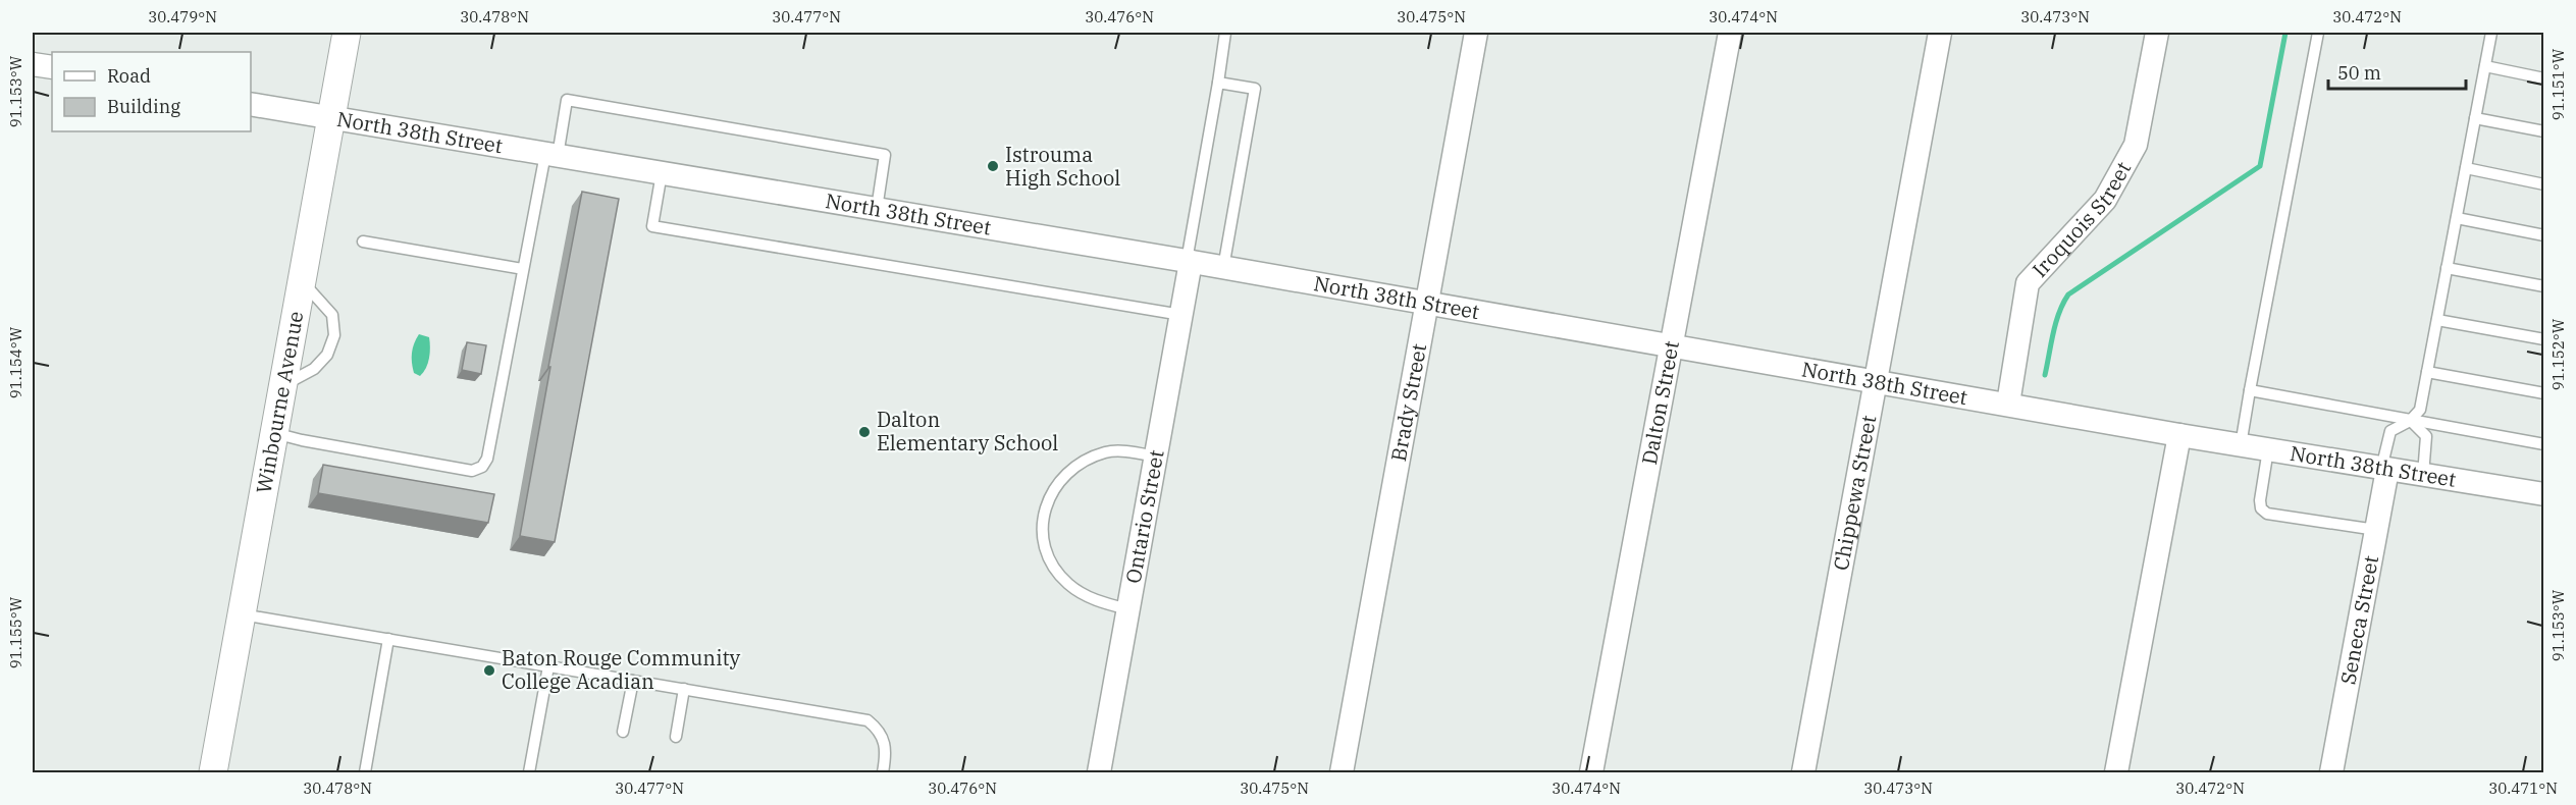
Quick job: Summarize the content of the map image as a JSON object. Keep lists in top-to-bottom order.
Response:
{
  "streets": {
    "street": [
      "North 38th Street",
      "Iroquois Street",
      "Winbourne Avenue",
      "Brady Street",
      "Dalton Street",
      "Chippewa Street",
      "Ontario Street",
      "Seneca Street"
    ]
  },
  "crossings": [
    ["North 38th Street", "Iroquois Street"],
    ["North 38th Street", "Winbourne Avenue"],
    ["North 38th Street", "Brady Street"],
    ["North 38th Street", "Dalton Street"],
    ["North 38th Street", "Chippewa Street"],
    ["North 38th Street", "Ontario Street"],
    ["North 38th Street", "Seneca Street"]
  ],
  "places": ["Istrouma High School", "Dalton Elementary School", "Baton Rouge Community College Acadian"],
  "legend": ["Road", "Building"],
  "scale_bar": "50 m",
  "coordinates": [
    "30.479°N",
    "30.478°N",
    "30.477°N",
    "30.476°N",
    "30.475°N",
    "30.474°N",
    "30.473°N",
    "30.472°N",
    "91.151°W",
    "91.153°W",
    "91.152°W",
    "91.154°W",
    "91.155°W",
    "30.471°N"
  ]
}
